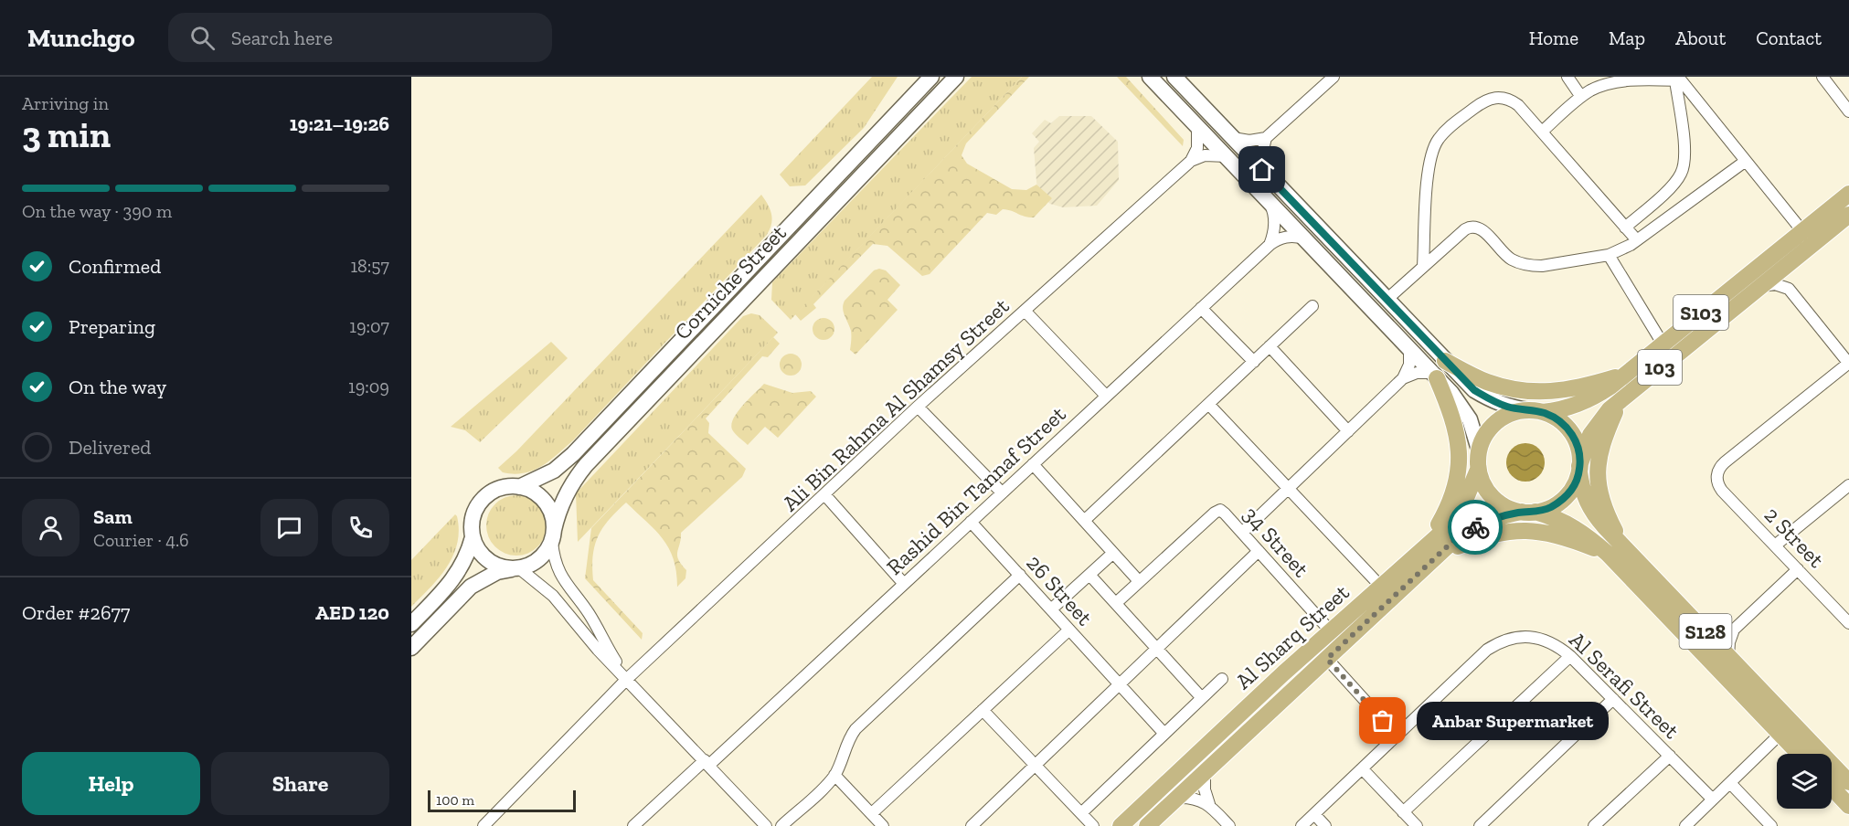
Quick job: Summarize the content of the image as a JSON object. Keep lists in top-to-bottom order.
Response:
{
  "streets": {
    "main road": [
      "Corniche Street",
      "S103",
      "103",
      "S128",
      "Al Sharq Street"
    ],
    "street": [
      "Ali Bin Rahma Al Shamsy Street",
      "Rashid Bin Tannaf Street",
      "2 Street",
      "34 Street",
      "26 Street",
      "Al Serafi Street"
    ]
  },
  "crossings": [
    ["S103", "103"],
    ["S103", "S128"],
    ["S103", "Al Sharq Street"],
    ["103", "S128"],
    ["103", "Al Sharq Street"],
    ["Rashid Bin Tannaf Street", "26 Street"],
    ["34 Street", "26 Street"],
    ["34 Street", "Al Sharq Street"],
    ["S128", "Al Sharq Street"]
  ],
  "places": ["Anbar Supermarket"],
  "scale_bar": "100 m",
  "page": {
    "header": "Munchgo",
    "search": "Search here",
    "nav": [
      "Home",
      "Map",
      "About",
      "Contact"
    ],
    "heading": ["3 min", "Arriving in", "19:21–19:26"],
    "panel": [
      "Sam",
      "Courier · 4.6",
      "Order #2677",
      "AED 120"
    ],
    "bar": "On the way · 390 m",
    "list": [
      ["Confirmed", "18:57"],
      ["Preparing", "19:07"],
      ["On the way", "19:09"],
      "Delivered"
    ],
    "bubble": "Anbar Supermarket",
    "buttons": ["Help", "Share"],
    "scale": "100 m"
  }
}
